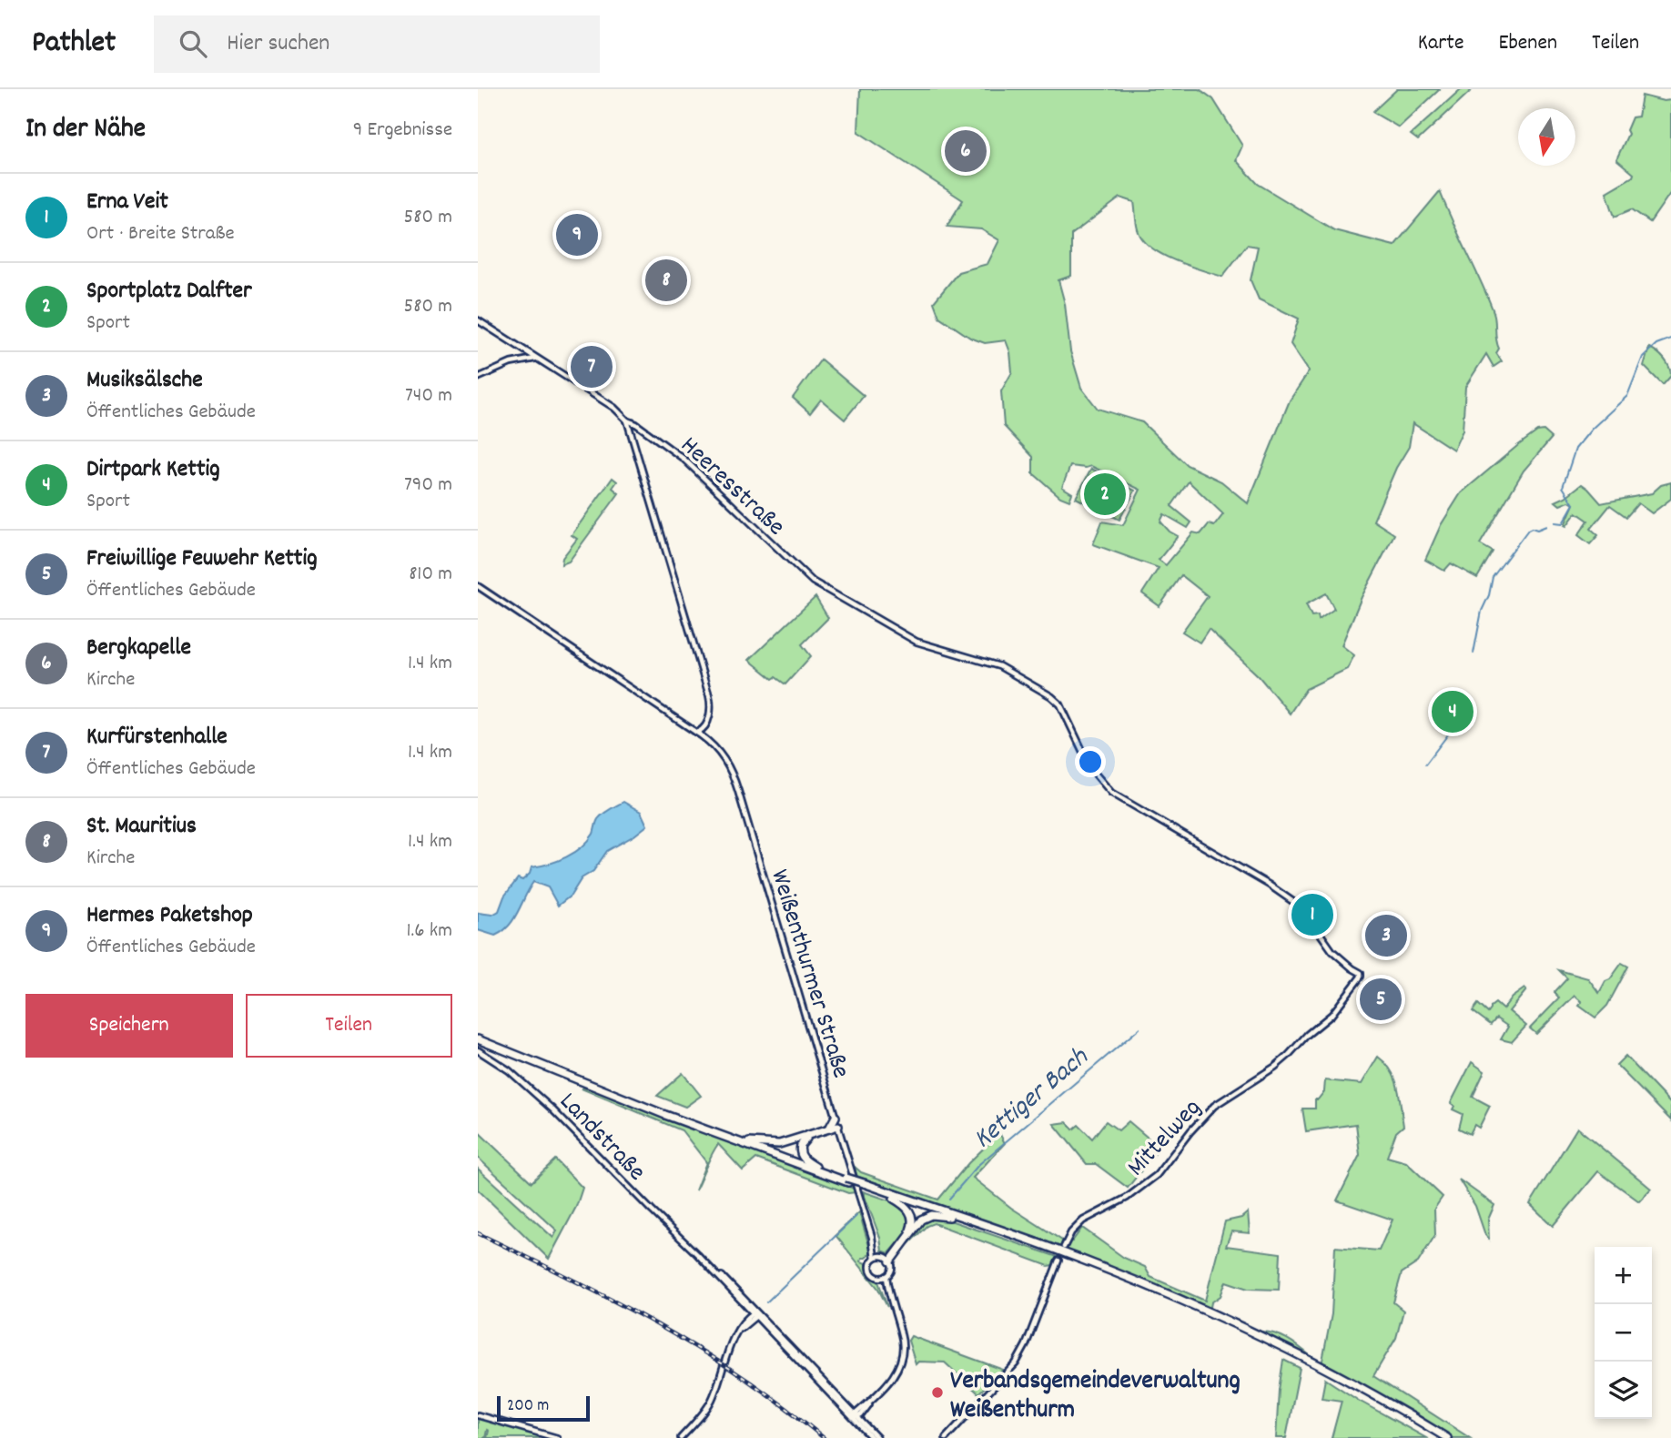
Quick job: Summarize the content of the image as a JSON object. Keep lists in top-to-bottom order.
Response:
{
  "streets": {
    "street": [
      "Heeresstraße",
      "Weißenthurmer Straße",
      "Landstraße",
      "Mittelweg"
    ]
  },
  "crossings": [
    ["Heeresstraße", "Mittelweg"]
  ],
  "water": ["Kettiger Bach"],
  "places": ["Verbandsgemeindeverwaltung Weißenthurm"],
  "scale_bar": "200 m",
  "north": "bottom",
  "page": {
    "header": "Pathlet",
    "search": "Hier suchen",
    "nav": ["Karte", "Ebenen", "Teilen"],
    "heading": ["In der Nähe", "9 Ergebnisse"],
    "pins": [
      "6",
      "9",
      "8",
      "7",
      "2",
      "4",
      "1",
      "3",
      "5"
    ],
    "list": [
      {
        "mark": "1",
        "name": "Erna Veit",
        "note": "Ort · Breite Straße",
        "value": "580 m"
      },
      {
        "mark": "2",
        "name": "Sportplatz Dalfter",
        "note": "Sport",
        "value": "580 m"
      },
      {
        "mark": "3",
        "name": "Musiksälsche",
        "note": "Öffentliches Gebäude",
        "value": "740 m"
      },
      {
        "mark": "4",
        "name": "Dirtpark Kettig",
        "note": "Sport",
        "value": "790 m"
      },
      {
        "mark": "5",
        "name": "Freiwillige Feuwehr Kettig",
        "note": "Öffentliches Gebäude",
        "value": "810 m"
      },
      {
        "mark": "6",
        "name": "Bergkapelle",
        "note": "Kirche",
        "value": "1.4 km"
      },
      {
        "mark": "7",
        "name": "Kurfürstenhalle",
        "note": "Öffentliches Gebäude",
        "value": "1.4 km"
      },
      {
        "mark": "8",
        "name": "St. Mauritius",
        "note": "Kirche",
        "value": "1.4 km"
      },
      {
        "mark": "9",
        "name": "Hermes Paketshop",
        "note": "Öffentliches Gebäude",
        "value": "1.6 km"
      }
    ],
    "buttons": ["Speichern", "Teilen"],
    "map_buttons": ["+", "−"],
    "scale": "200 m"
  }
}
